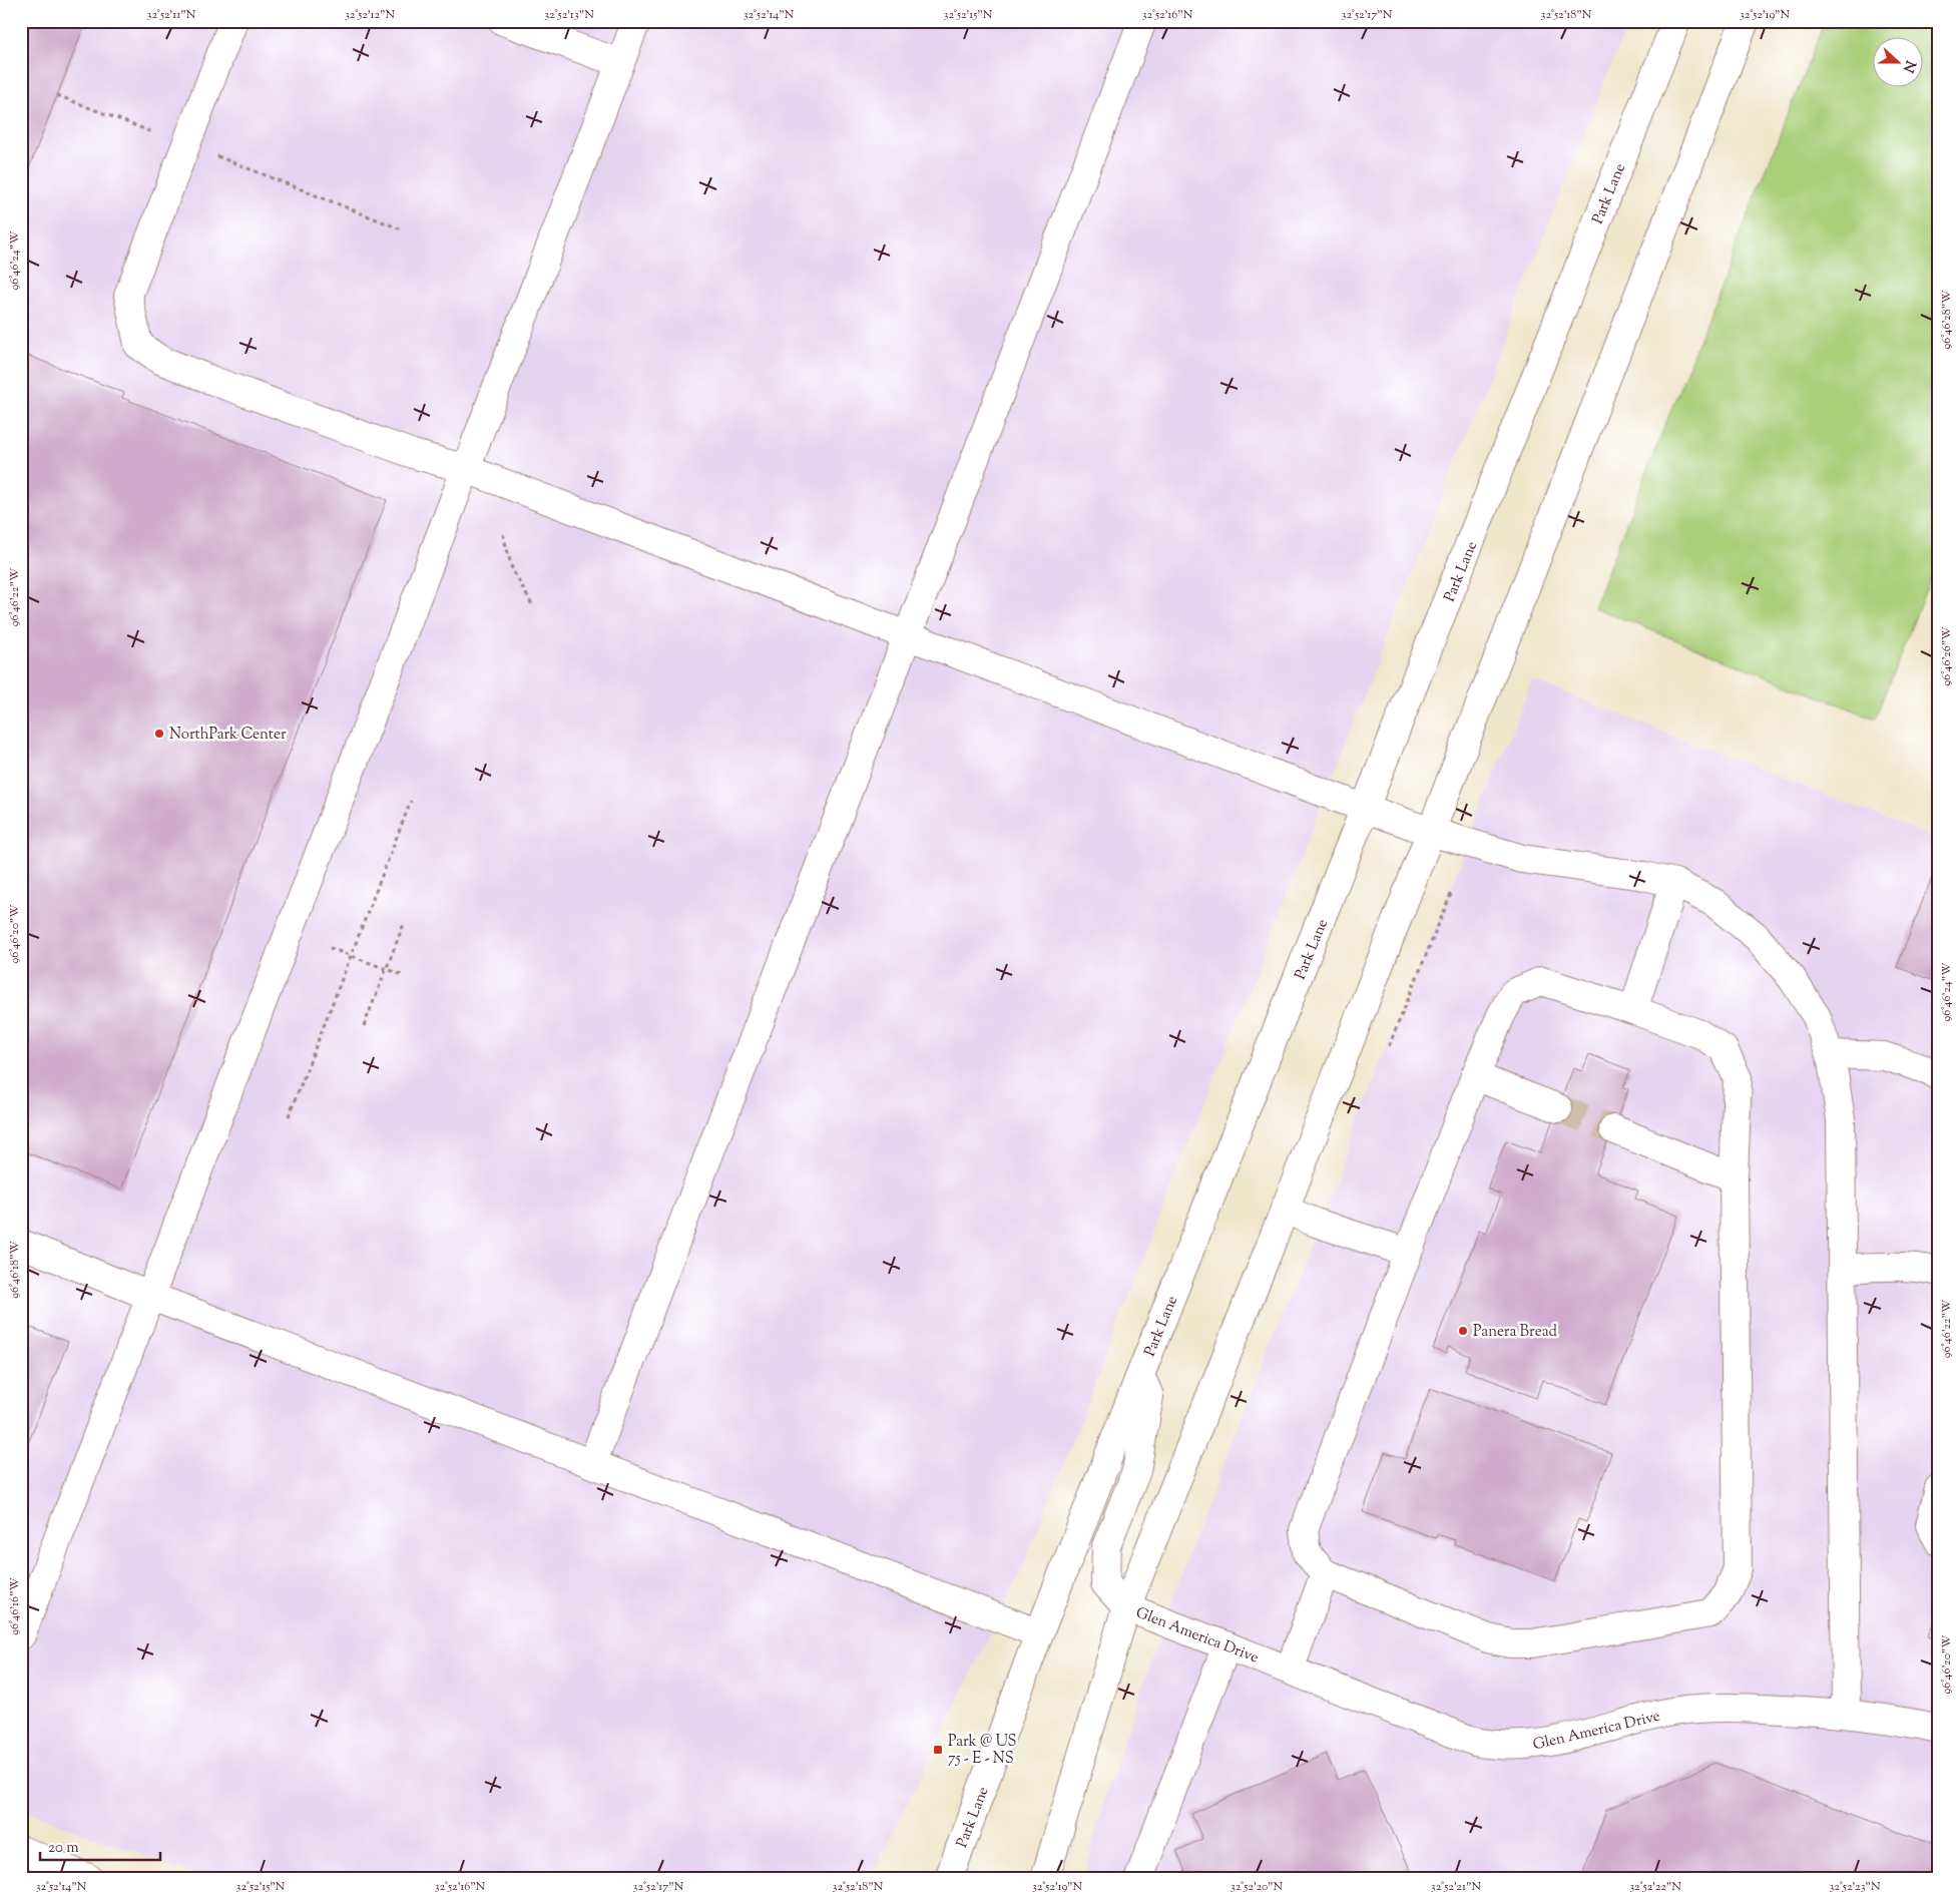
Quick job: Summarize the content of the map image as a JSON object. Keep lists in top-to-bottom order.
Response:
{
  "streets": {
    "main road": ["Park Lane", "Glen America Drive"]
  },
  "places": {
    "other": ["NorthPark Center", "Panera Bread"],
    "transit": ["Park @ US 75 - E - NS"]
  },
  "scale_bar": "20 m",
  "north": "right",
  "coordinates": [
    "32°52'11\"N",
    "32°52'12\"N",
    "32°52'13\"N",
    "32°52'14\"N",
    "32°52'15\"N",
    "32°52'16\"N",
    "32°52'17\"N",
    "32°52'18\"N",
    "32°52'19\"N",
    "96°46'24\"W",
    "96°46'28\"W",
    "96°46'22\"W",
    "96°46'26\"W",
    "96°46'20\"W",
    "96°46'18\"W",
    "96°46'16\"W",
    "32°52'20\"N",
    "32°52'21\"N",
    "32°52'22\"N",
    "32°52'23\"N"
  ]
}
